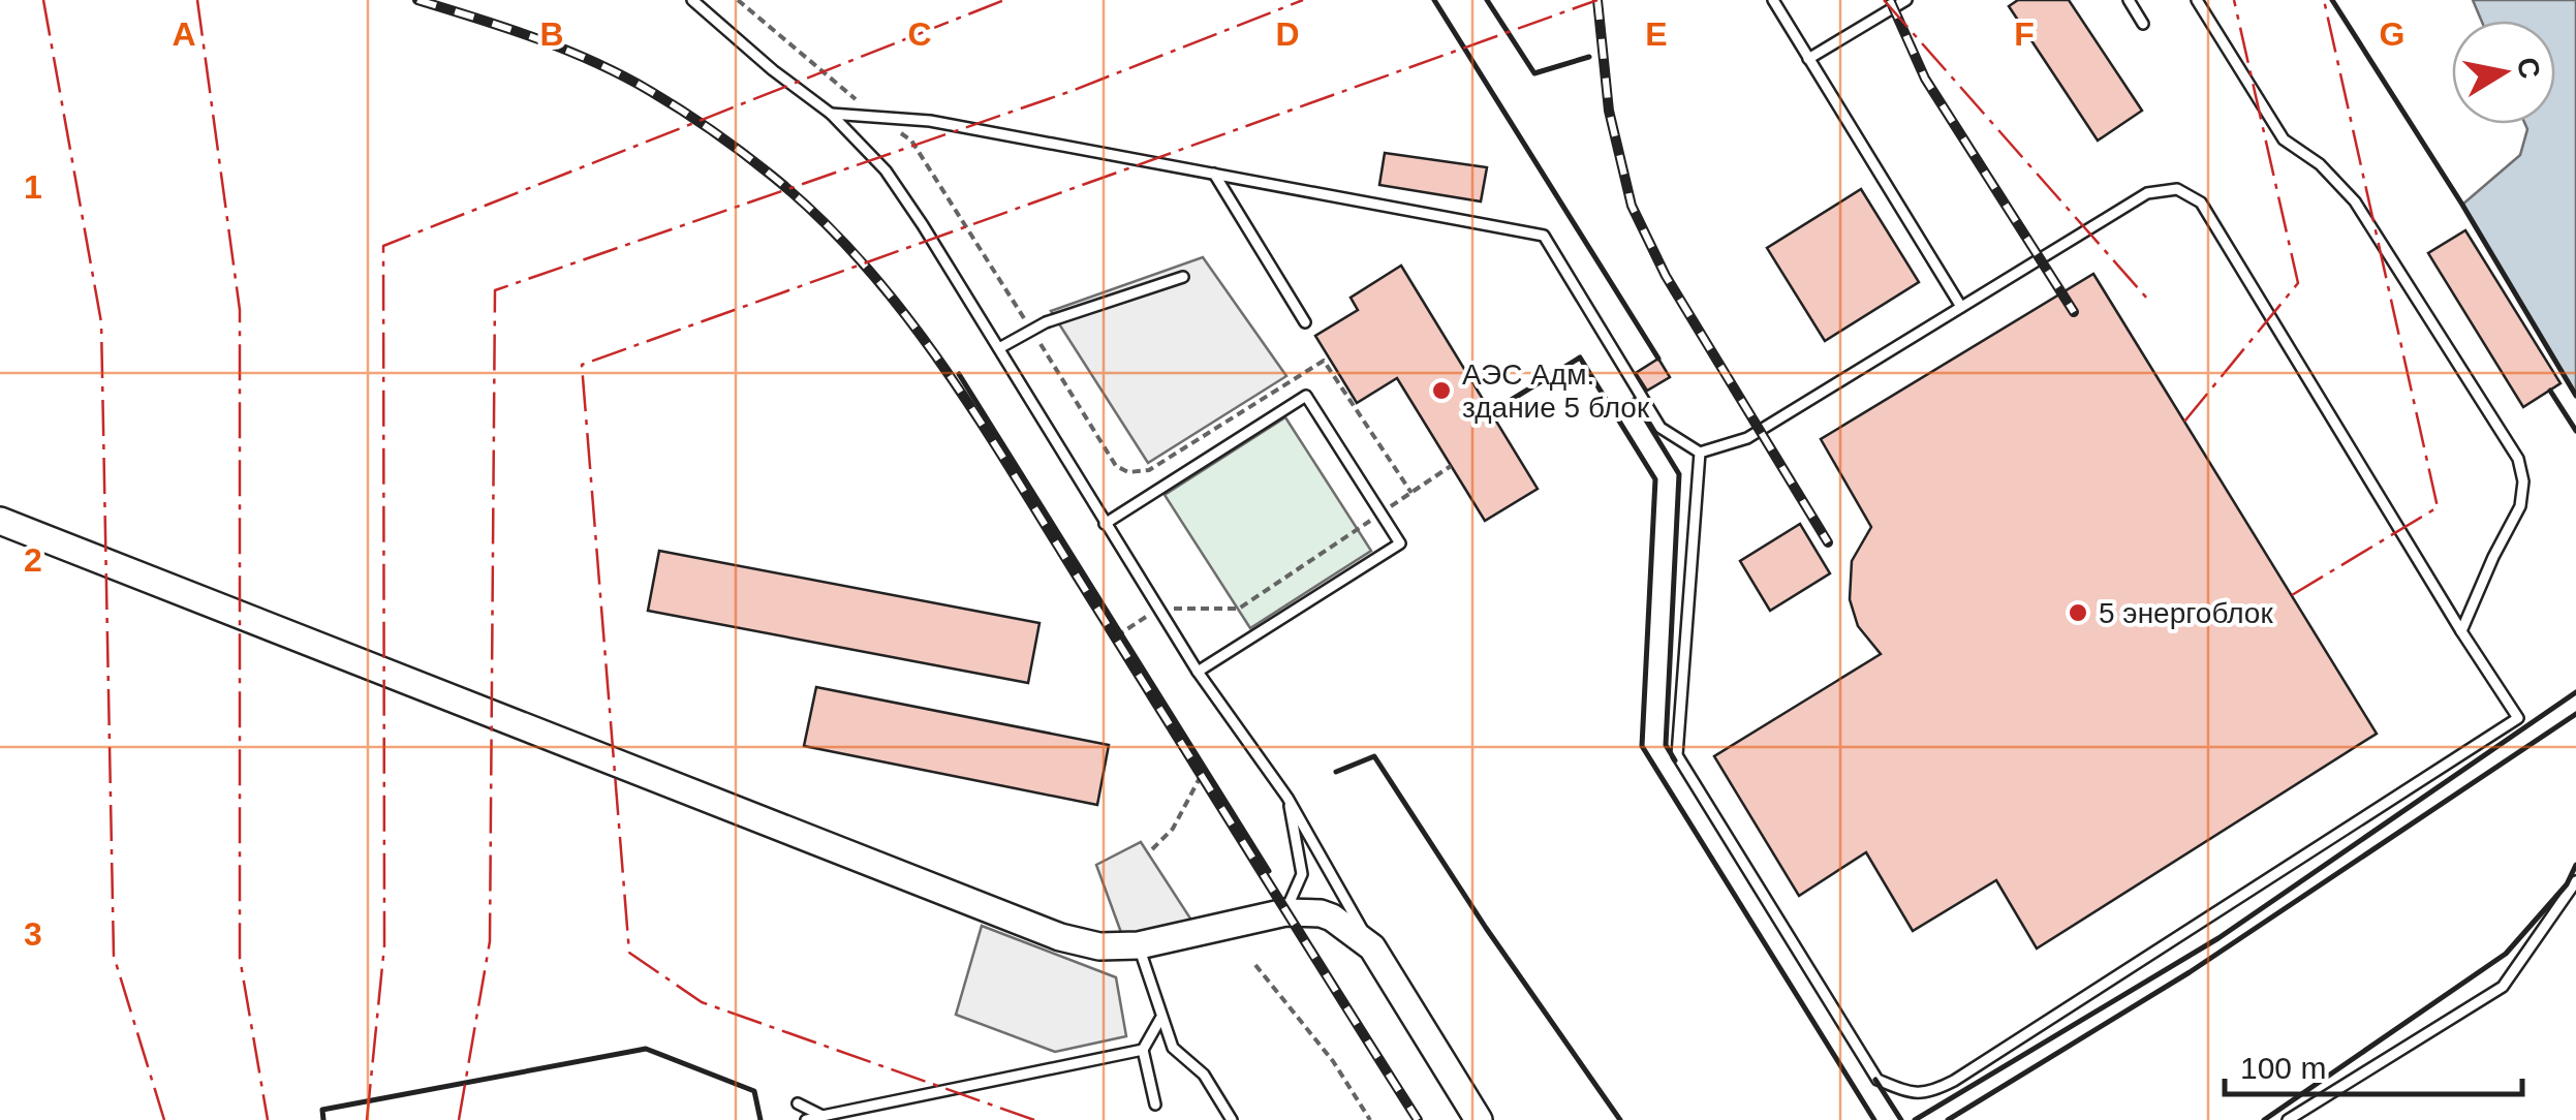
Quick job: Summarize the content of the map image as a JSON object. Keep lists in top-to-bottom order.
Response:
{
  "places": ["АЭС Адм. здание 5 блок", "5 энергоблок"],
  "scale_bar": "100 m",
  "north": "right",
  "grid": {
    "columns": [
      "A",
      "B",
      "C",
      "D",
      "E",
      "F",
      "G"
    ],
    "rows": ["1", "2", "3"]
  }
}
